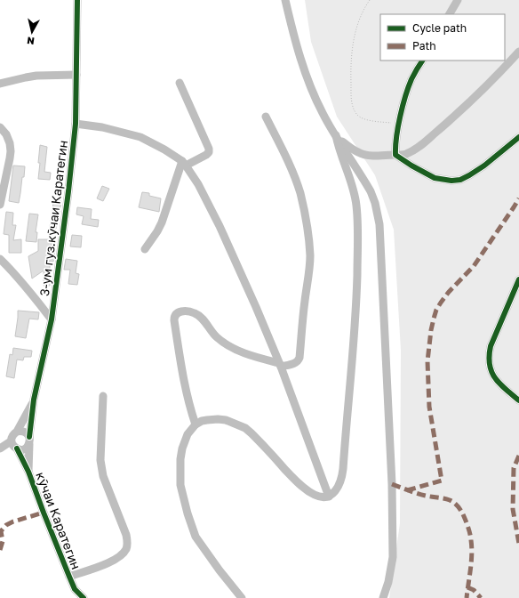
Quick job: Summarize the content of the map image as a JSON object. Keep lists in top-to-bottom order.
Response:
{
  "streets": {
    "street": ["3-ум гуз.кӯчаи Каратегин", "кӯчаи Каратегин"]
  },
  "crossings": [
    ["3-ум гуз.кӯчаи Каратегин", "кӯчаи Каратегин"]
  ],
  "legend": ["Cycle path", "Path"],
  "north": "bottom"
}
